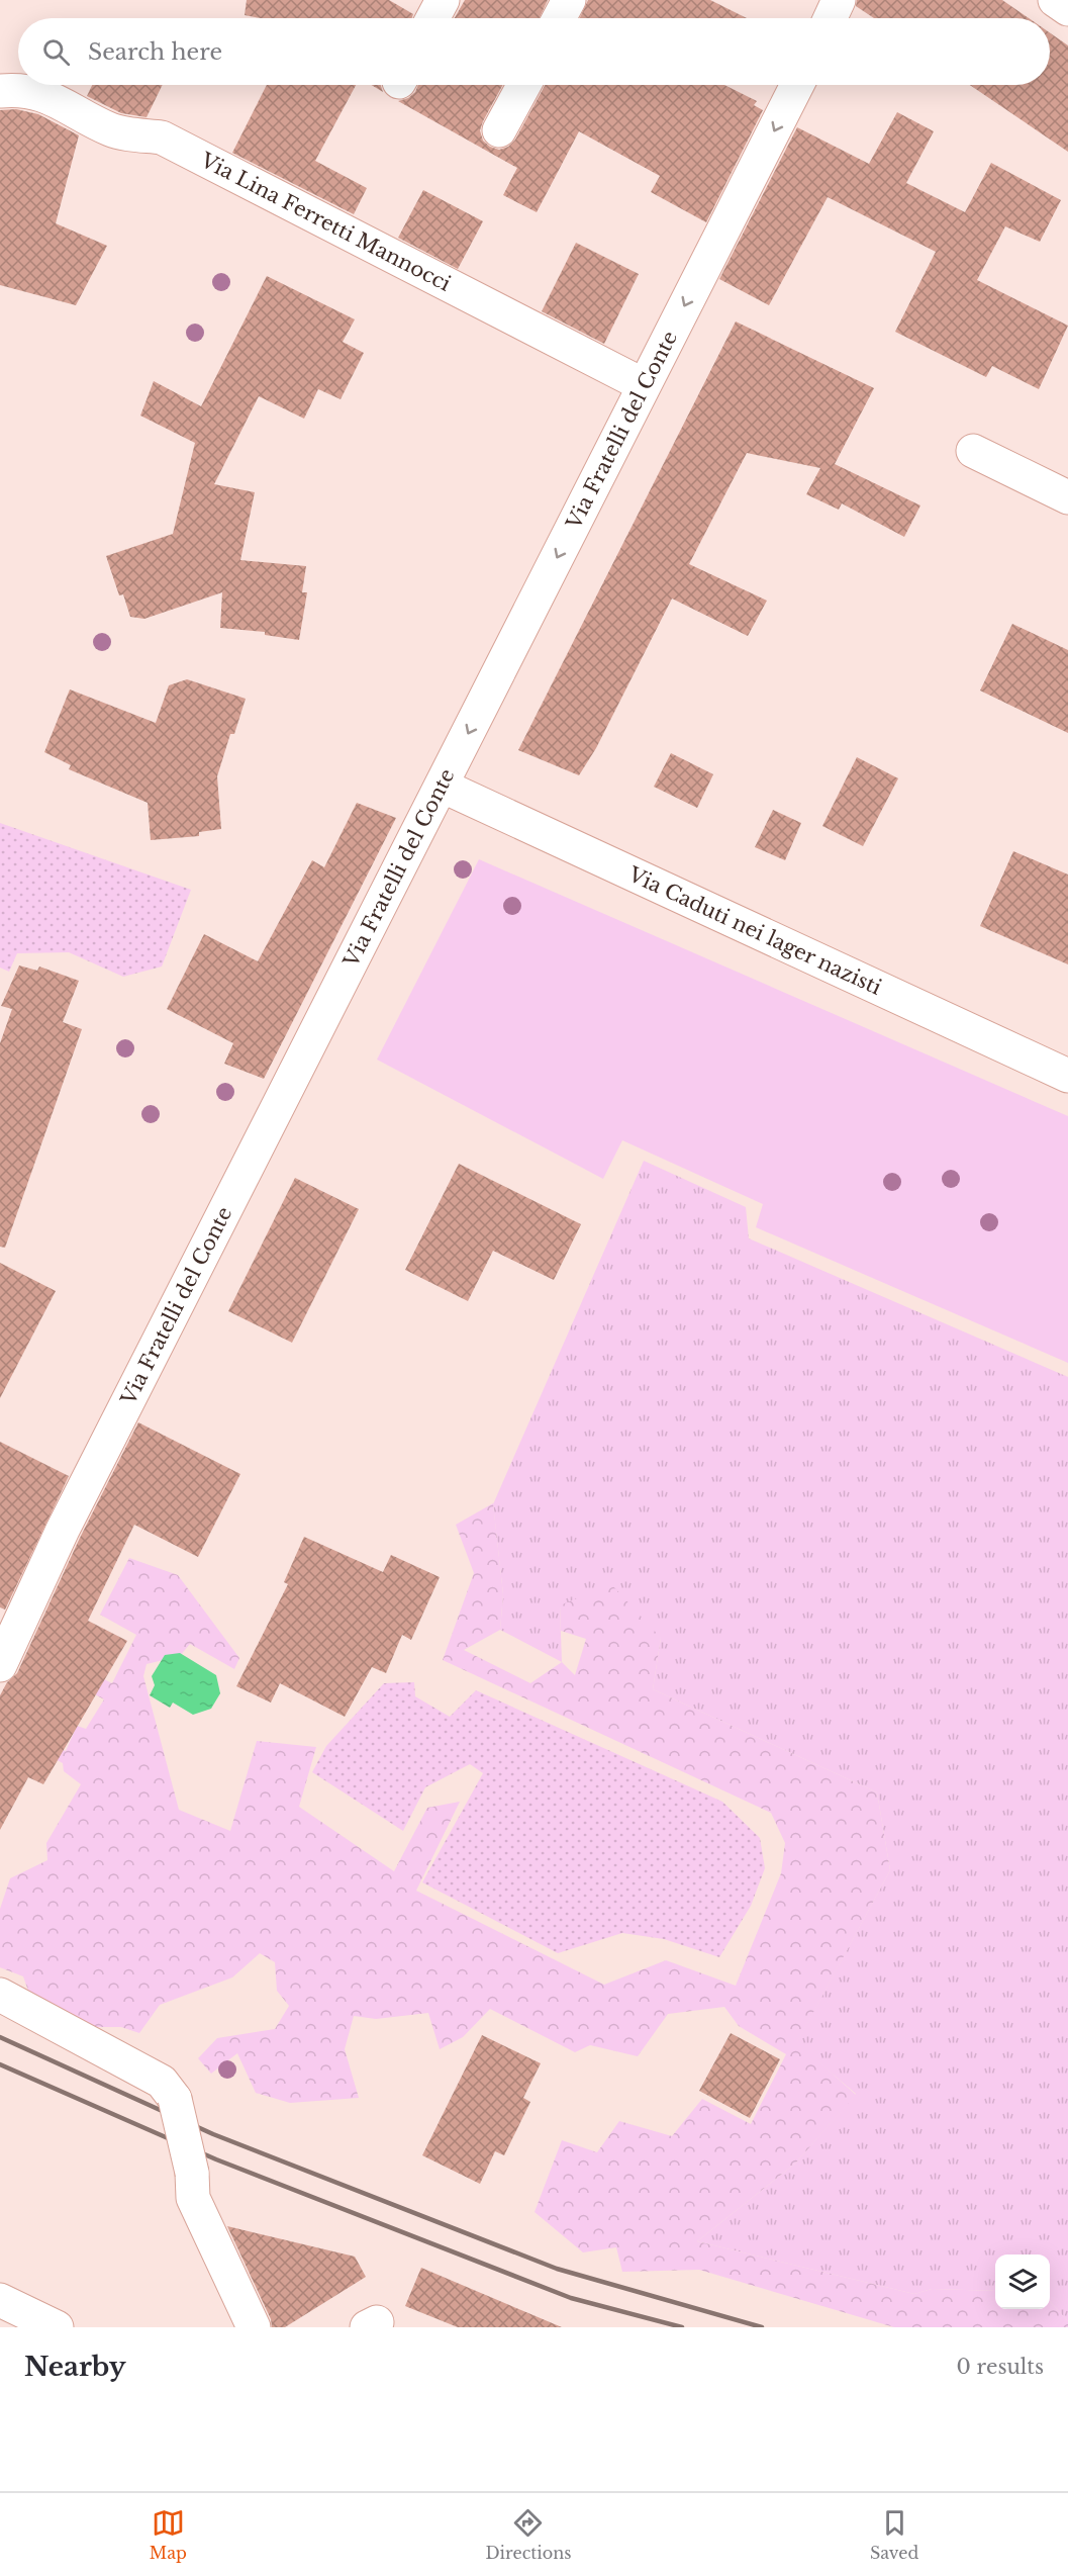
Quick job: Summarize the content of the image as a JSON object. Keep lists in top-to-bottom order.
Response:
{
  "streets": {
    "street": ["Via Lina Ferretti Mannocci", "Via Fratelli del Conte", "Via Caduti nei lager nazisti"]
  },
  "crossings": [
    ["Via Lina Ferretti Mannocci", "Via Fratelli del Conte"],
    ["Via Fratelli del Conte", "Via Caduti nei lager nazisti"]
  ],
  "one_way": ["Via Fratelli del Conte"],
  "page": {
    "search": "Search here",
    "heading": ["Nearby", "0 results"],
    "nav": ["Map", "Directions", "Saved"]
  }
}
